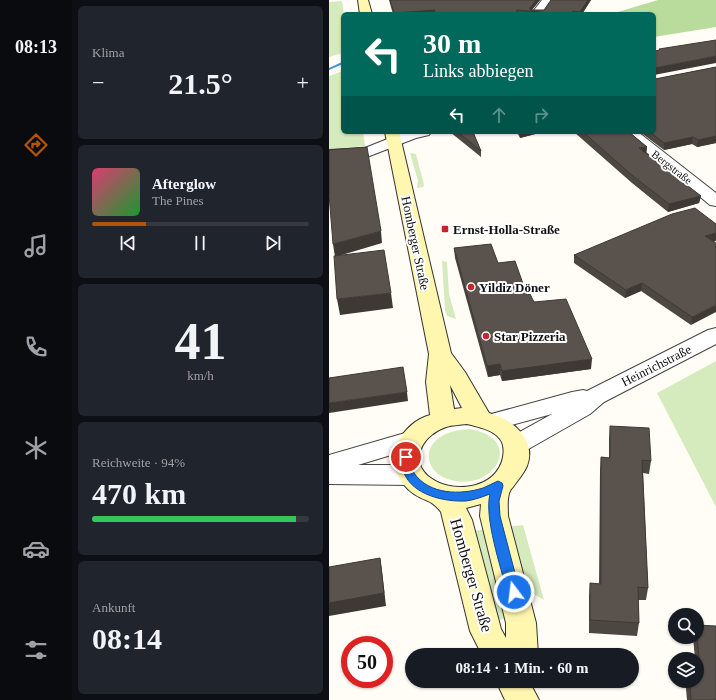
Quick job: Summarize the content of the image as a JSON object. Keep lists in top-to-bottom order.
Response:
{
  "streets": {
    "main road": ["Homberger Straße"],
    "street": ["Bergstraße", "Heinrichstraße"]
  },
  "crossings": [
    ["Homberger Straße", "Heinrichstraße"]
  ],
  "places": {
    "transit": ["Ernst-Holla-Straße"],
    "other": ["Yildiz Döner", "Star Pizzeria"]
  },
  "page": {
    "tabs": "08:13",
    "tile": [
      "Klima",
      ["41", "km/h"],
      ["Reichweite · 94%", "470 km"],
      ["Ankunft", "08:14"]
    ],
    "turn": ["30 m", "Links abbiegen"],
    "heat": ["−", "21.5°", "+"],
    "song": ["Afterglow", "The Pines"],
    "limit": "50",
    "trip": "08:14 · 1 Min. · 60 m"
  }
}
